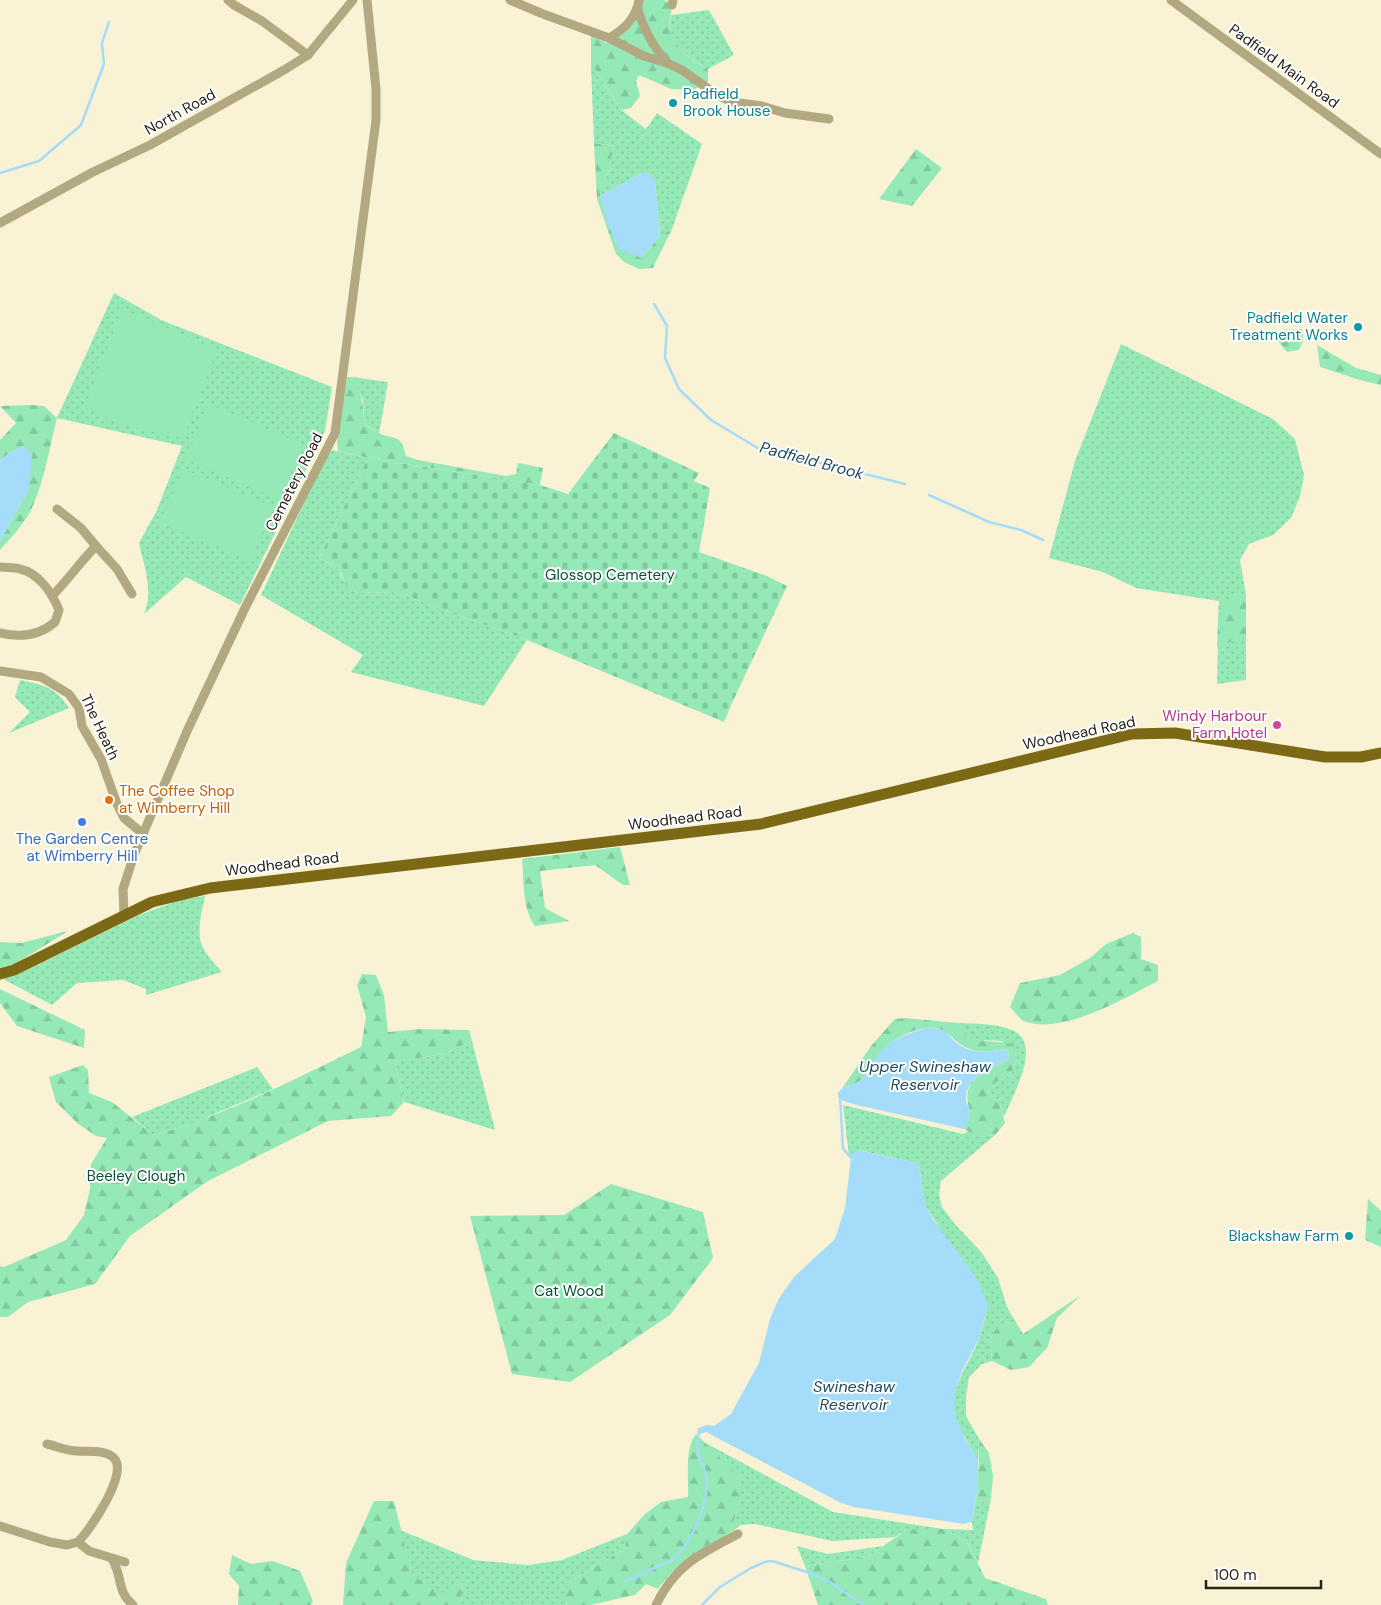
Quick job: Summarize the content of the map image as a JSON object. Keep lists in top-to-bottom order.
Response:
{
  "streets": {
    "main road": ["Woodhead Road"],
    "street": [
      "Padfield Main Road",
      "North Road",
      "Cemetery Road",
      "The Heath"
    ]
  },
  "crossings": [
    ["Cemetery Road", "The Heath"],
    ["Cemetery Road", "Woodhead Road"]
  ],
  "water": ["Padfield Brook", "Upper Swineshaw Reservoir", "Swineshaw Reservoir"],
  "parks": ["Glossop Cemetery", "Beeley Clough", "Cat Wood"],
  "places": [
    "Padfield Brook House",
    "Padfield Water Treatment Works",
    "Windy Harbour Farm Hotel",
    "The Coffee Shop at Wimberry Hill",
    "The Garden Centre at Wimberry Hill",
    "Blackshaw Farm"
  ],
  "scale_bar": "100 m"
}
